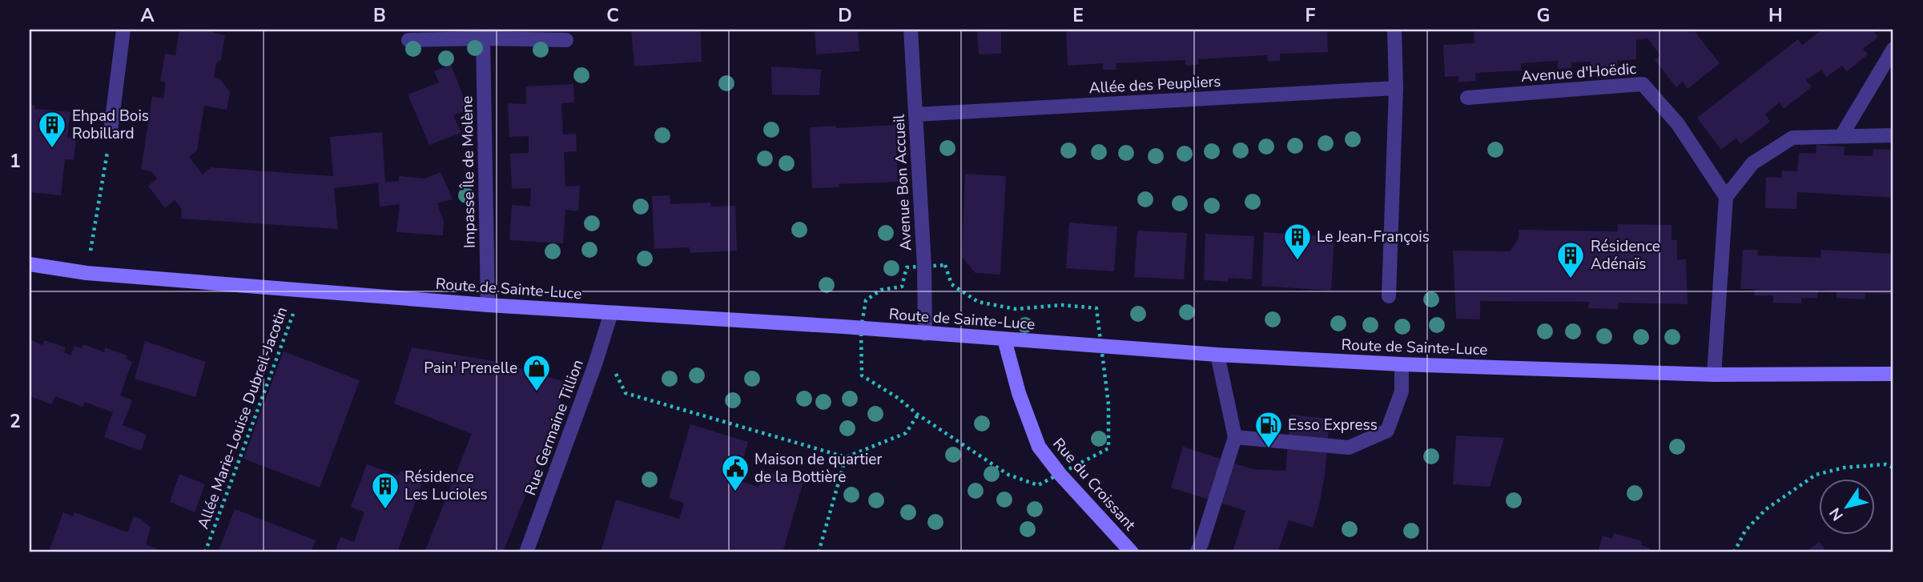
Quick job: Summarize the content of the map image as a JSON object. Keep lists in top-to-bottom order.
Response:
{
  "streets": {
    "street": [
      "Avenue d'Hoëdic",
      "Allée des Peupliers",
      "Impasse Île de Molène",
      "Avenue Bon Accueil",
      "Route de Sainte-Luce",
      "Rue Germaine Tillion",
      "Rue du Croissant"
    ],
    "path": ["Allée Marie-Louise Dubreil-Jacotin"]
  },
  "crossings": [
    ["Allée des Peupliers", "Avenue Bon Accueil"],
    ["Impasse Île de Molène", "Route de Sainte-Luce"],
    ["Avenue Bon Accueil", "Route de Sainte-Luce"],
    ["Route de Sainte-Luce", "Allée Marie-Louise Dubreil-Jacotin"],
    ["Route de Sainte-Luce", "Rue Germaine Tillion"],
    ["Route de Sainte-Luce", "Rue du Croissant"]
  ],
  "places": {
    "building": [
      "Ehpad Bois Robillard",
      "Le Jean-François",
      "Résidence Adénaïs",
      "Résidence Les Lucioles"
    ],
    "shop": ["Pain' Prenelle"],
    "fuel station": ["Esso Express"],
    "public building": ["Maison de quartier de la Bottière"]
  },
  "north": "bottom left",
  "grid": {
    "columns": [
      "A",
      "B",
      "C",
      "D",
      "E",
      "F",
      "G",
      "H"
    ],
    "rows": ["1", "2"]
  }
}
